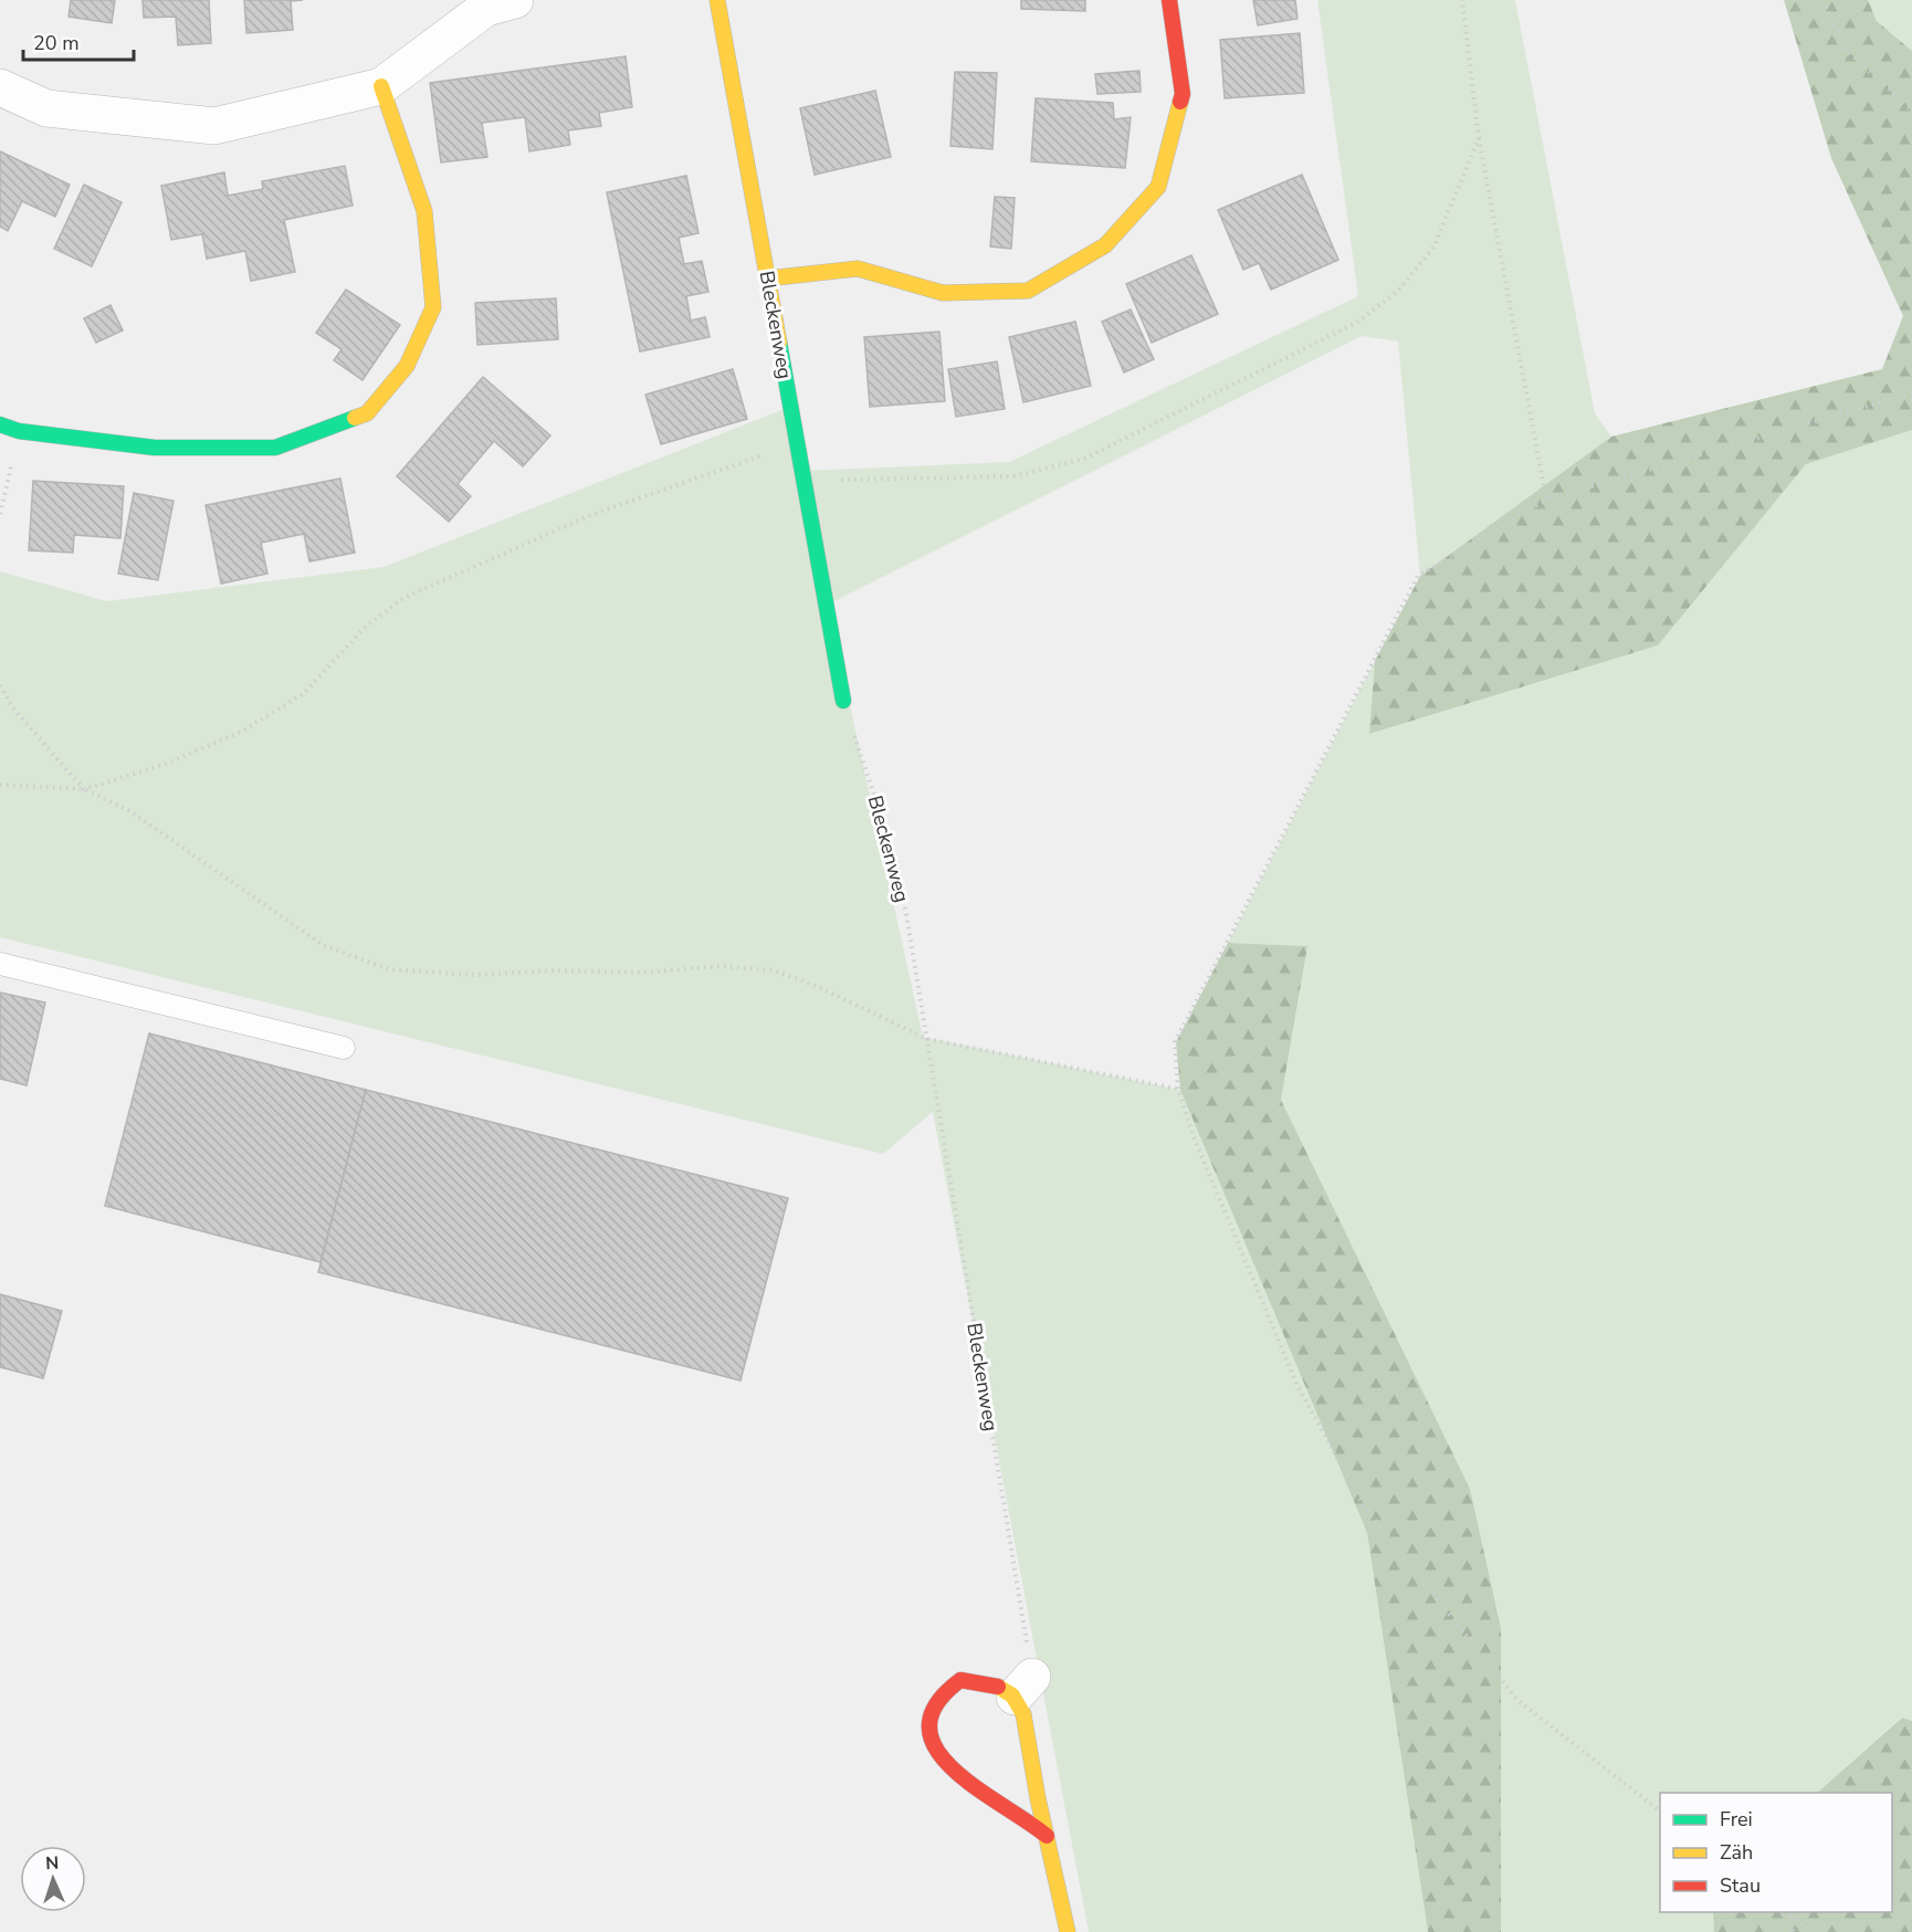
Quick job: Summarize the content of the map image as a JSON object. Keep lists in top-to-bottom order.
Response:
{
  "streets": {
    "street": ["Bleckenweg"]
  },
  "legend": ["Frei", "Zäh", "Stau"],
  "scale_bar": "20 m",
  "north": "top"
}
